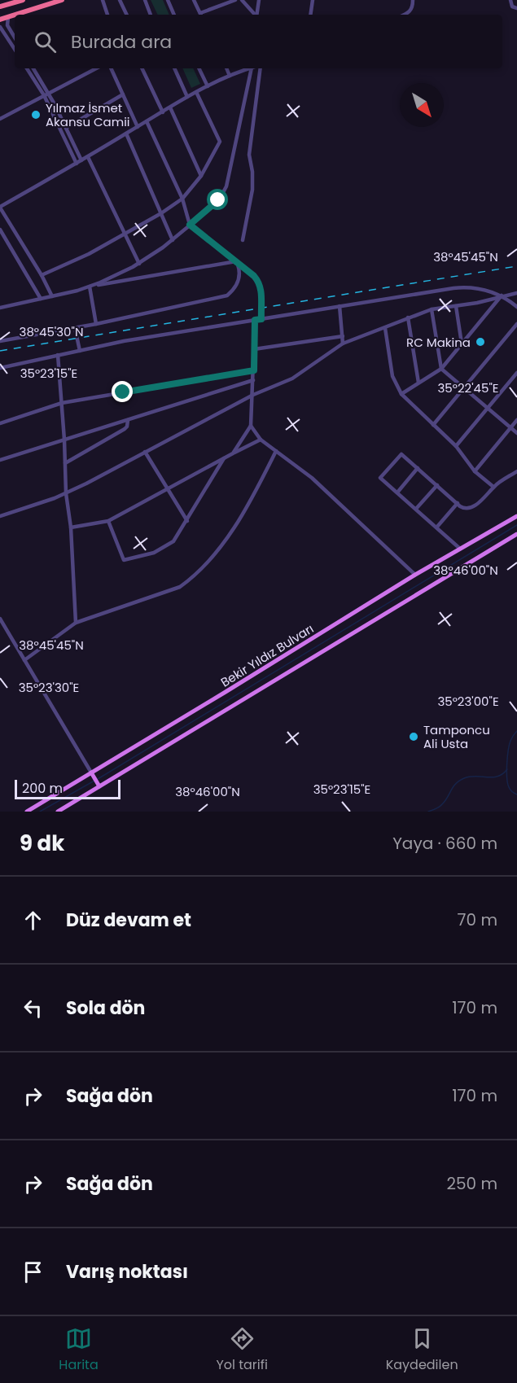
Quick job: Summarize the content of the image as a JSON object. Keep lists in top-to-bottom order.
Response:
{
  "streets": {
    "main road": ["Bekir Yıldız Bulvarı"]
  },
  "places": ["Yılmaz İsmet Akansu Camii", "RC Makina", "Tamponcu Ali Usta"],
  "scale_bar": "200 m",
  "north": "bottom right",
  "page": {
    "search": "Burada ara",
    "scale": "200 m",
    "heading": ["9 dk", "Yaya · 660 m"],
    "list": [
      ["Düz devam et", "70 m"],
      ["Sola dön", "170 m"],
      ["Sağa dön", "170 m"],
      ["Sağa dön", "250 m"],
      "Varış noktası"
    ],
    "nav": ["Harita", "Yol tarifi", "Kaydedilen"]
  },
  "coordinates": [
    "38°45'45\"N",
    "38°45'30\"N",
    "35°23'15\"E",
    "35°22'45\"E",
    "38°46'00\"N",
    "35°23'30\"E",
    "35°23'00\"E"
  ]
}
